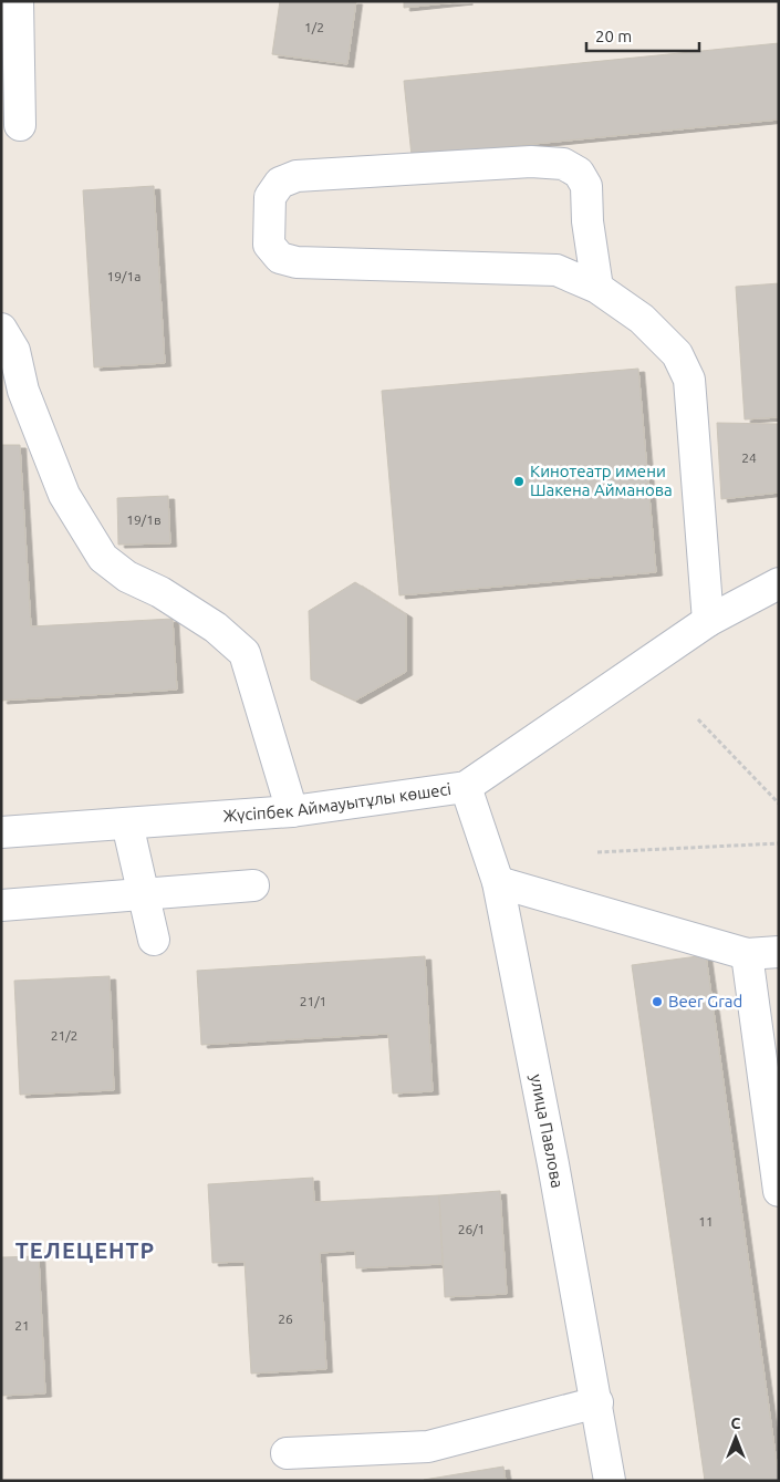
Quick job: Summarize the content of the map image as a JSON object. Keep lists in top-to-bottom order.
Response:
{
  "streets": {
    "street": ["Жүсіпбек Аймауытұлы көшесі", "улица Павлова"]
  },
  "crossings": [
    ["Жүсіпбек Аймауытұлы көшесі", "улица Павлова"]
  ],
  "districts": ["ТЕЛЕЦЕНТР"],
  "places": ["Кинотеатр имени Шакена Айманова", "Beer Grad"],
  "house_numbers": [
    "1/2",
    "19/1а",
    "24",
    "19/1в",
    "21/1",
    "21/2",
    "11",
    "26/1",
    "26",
    "21"
  ],
  "scale_bar": "20 m",
  "north": "top"
}
